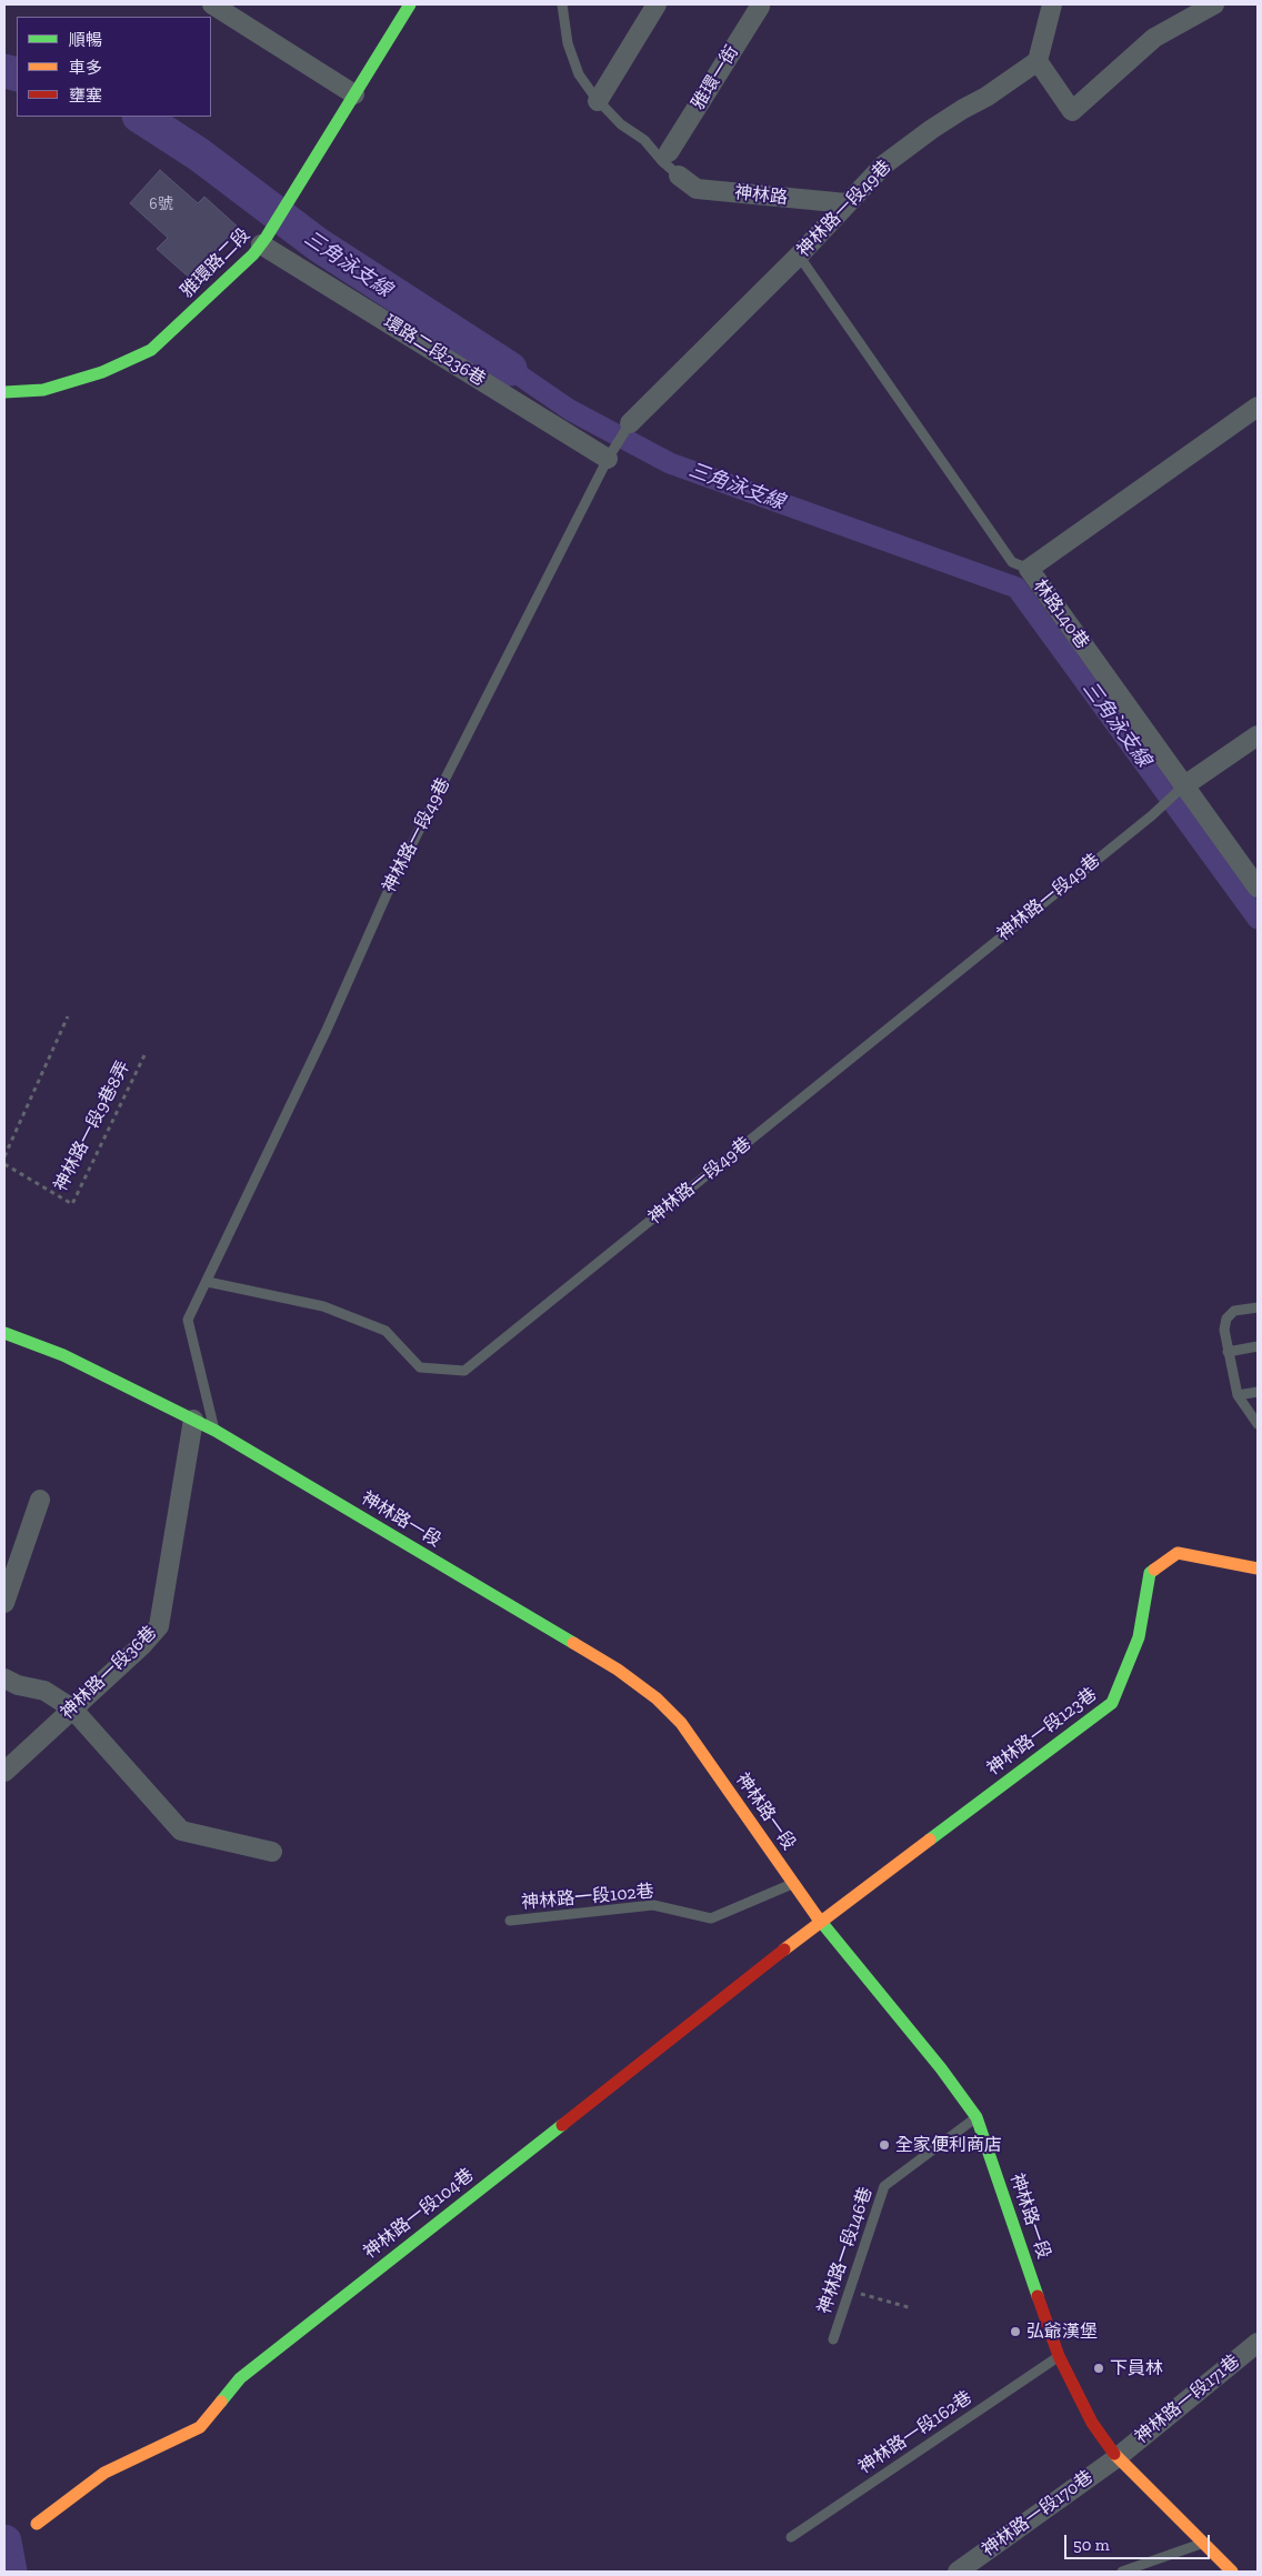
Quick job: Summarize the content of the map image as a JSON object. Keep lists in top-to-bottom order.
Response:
{
  "streets": {
    "street": [
      "雅環一街",
      "神林路",
      "神林路一段49巷",
      "雅環路二段",
      "環路二段236巷",
      "林路140巷",
      "神林路一段",
      "神林路一段36巷",
      "神林路一段123巷",
      "神林路一段104巷",
      "神林路一段171巷",
      "神林路一段170巷"
    ],
    "lane": ["神林路一段102巷", "神林路一段146巷", "神林路一段162巷"],
    "path": ["神林路一段9巷8弄"]
  },
  "crossings": [
    ["神林路", "神林路一段49巷"],
    ["神林路一段49巷", "環路二段236巷"],
    ["神林路一段49巷", "林路140巷"],
    ["神林路一段49巷", "神林路一段"],
    ["雅環路二段", "環路二段236巷"],
    ["神林路一段", "神林路一段36巷"],
    ["神林路一段", "神林路一段123巷"],
    ["神林路一段", "神林路一段102巷"],
    ["神林路一段", "神林路一段104巷"],
    ["神林路一段", "神林路一段146巷"],
    ["神林路一段", "神林路一段171巷"],
    ["神林路一段", "神林路一段162巷"],
    ["神林路一段", "神林路一段170巷"],
    ["神林路一段123巷", "神林路一段104巷"],
    ["神林路一段171巷", "神林路一段170巷"]
  ],
  "water": ["三角泳支線"],
  "places": ["全家便利商店", "弘爺漢堡", "下員林"],
  "house_numbers": ["6號"],
  "legend": ["順暢", "車多", "壅塞"],
  "scale_bar": "50 m"
}
